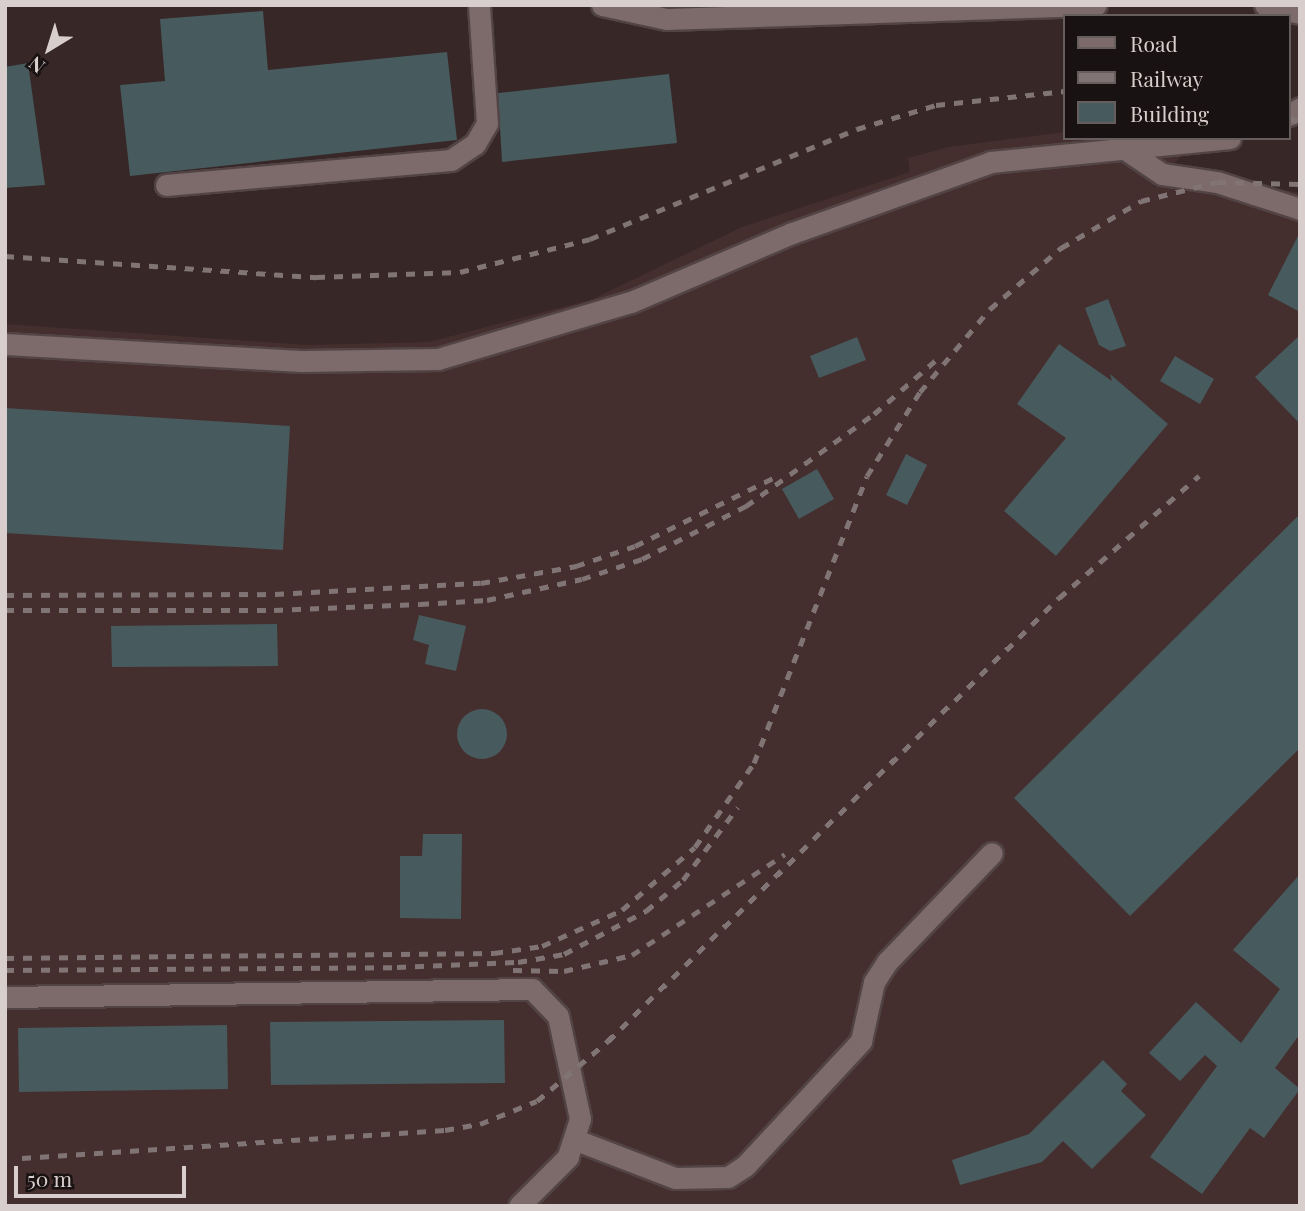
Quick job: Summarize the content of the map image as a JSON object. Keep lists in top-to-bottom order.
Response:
{
  "legend": ["Road", "Railway", "Building"],
  "scale_bar": "50 m",
  "north": "bottom left"
}
